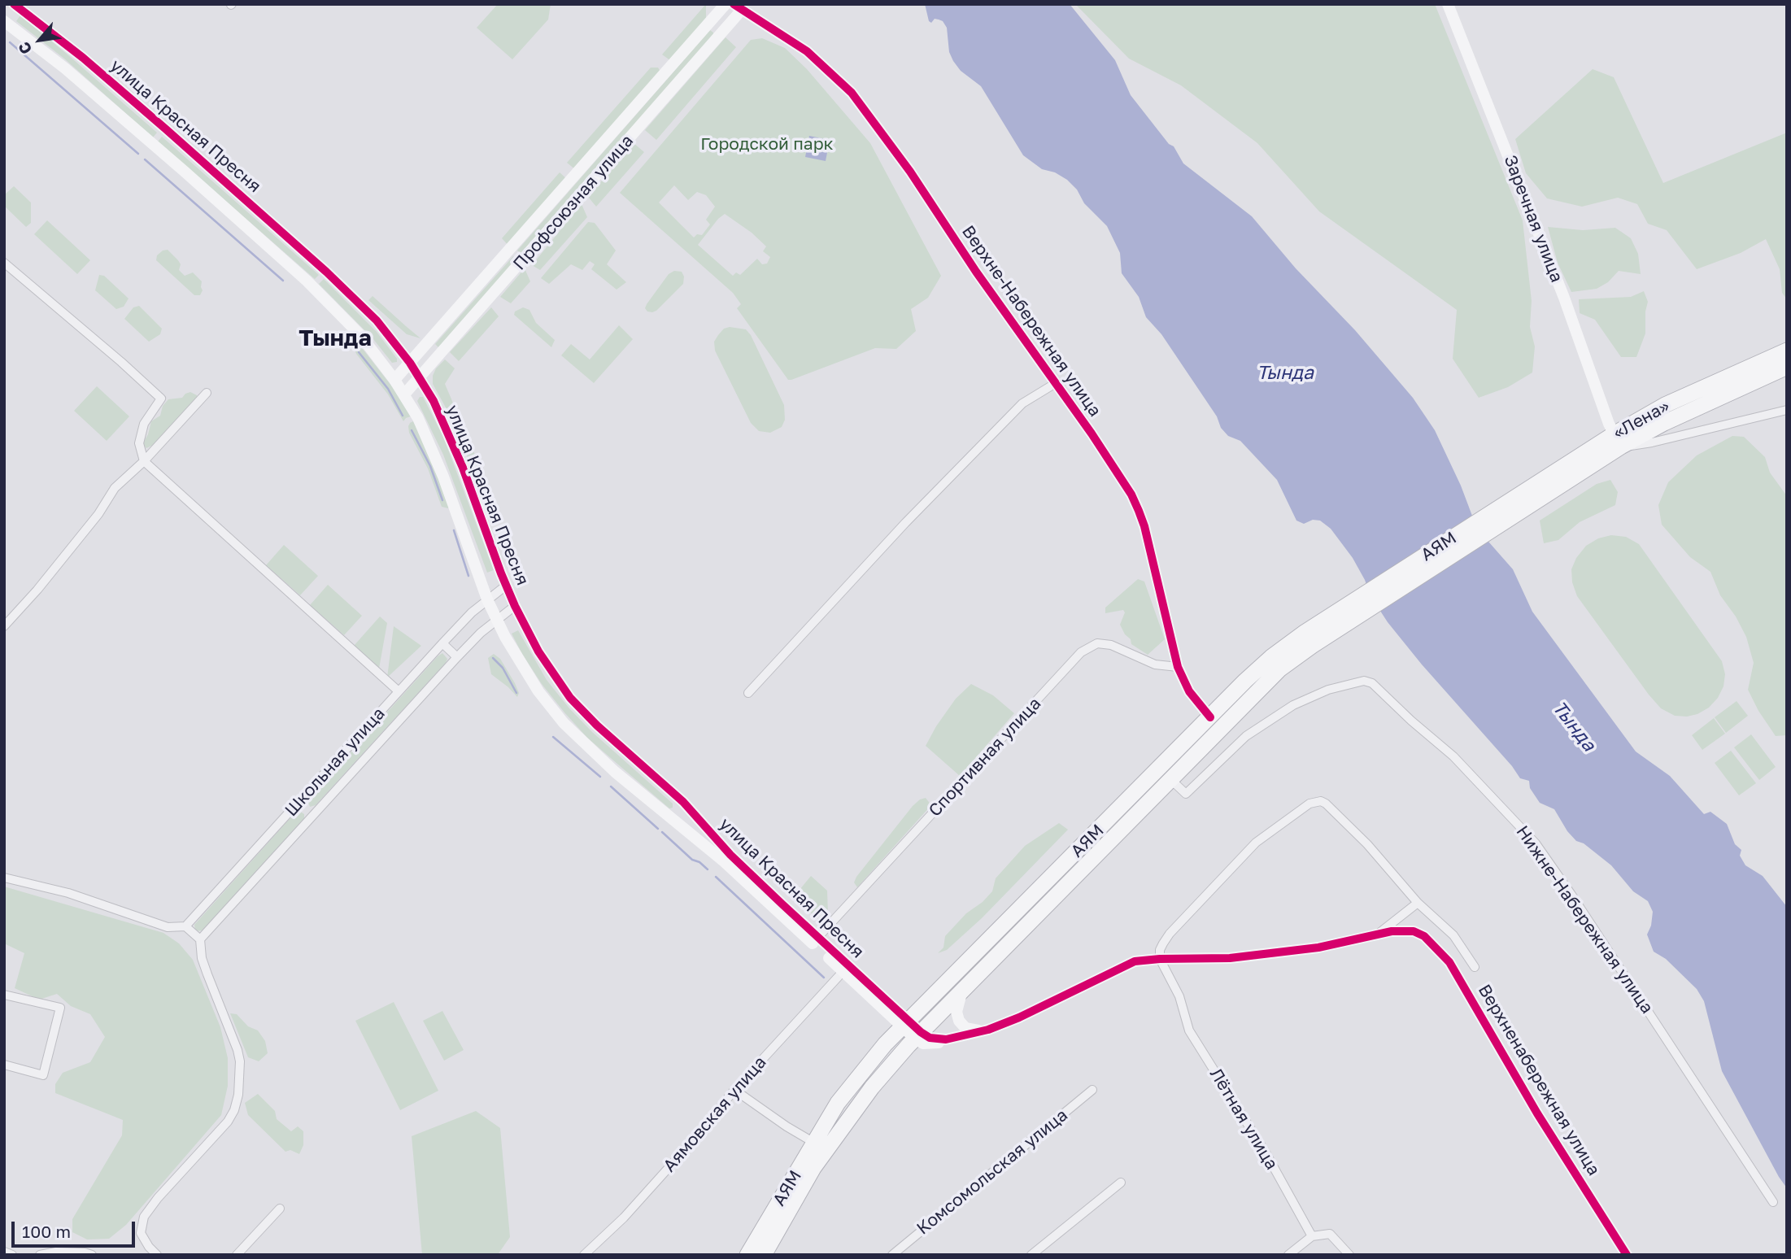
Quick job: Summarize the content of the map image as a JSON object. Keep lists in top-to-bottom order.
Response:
{
  "streets": {
    "highway": ["«Лена»", "АЯМ"],
    "street": [
      "улица Красная Пресня",
      "Профсоюзная улица",
      "Заречная улица",
      "Верхне-Набережная улица",
      "Спортивная улица",
      "Школьная улица",
      "Нижне-Набережная улица",
      "Верхненабережная улица",
      "Аямовская улица",
      "Лётная улица",
      "Комсомольская улица"
    ]
  },
  "crossings": [
    ["улица Красная Пресня", "Профсоюзная улица"],
    ["улица Красная Пресня", "АЯМ"],
    ["улица Красная Пресня", "Спортивная улица"],
    ["улица Красная Пресня", "Школьная улица"],
    ["улица Красная Пресня", "Аямовская улица"],
    ["Профсоюзная улица", "Верхне-Набережная улица"],
    ["Заречная улица", "«Лена»"],
    ["Верхне-Набережная улица", "АЯМ"],
    ["Верхне-Набережная улица", "Спортивная улица"],
    ["«Лена»", "АЯМ"],
    ["АЯМ", "Нижне-Набережная улица"]
  ],
  "districts": ["Тында"],
  "water": ["Тында"],
  "parks": ["Городской парк"],
  "scale_bar": "100 m",
  "north": "bottom left"
}
